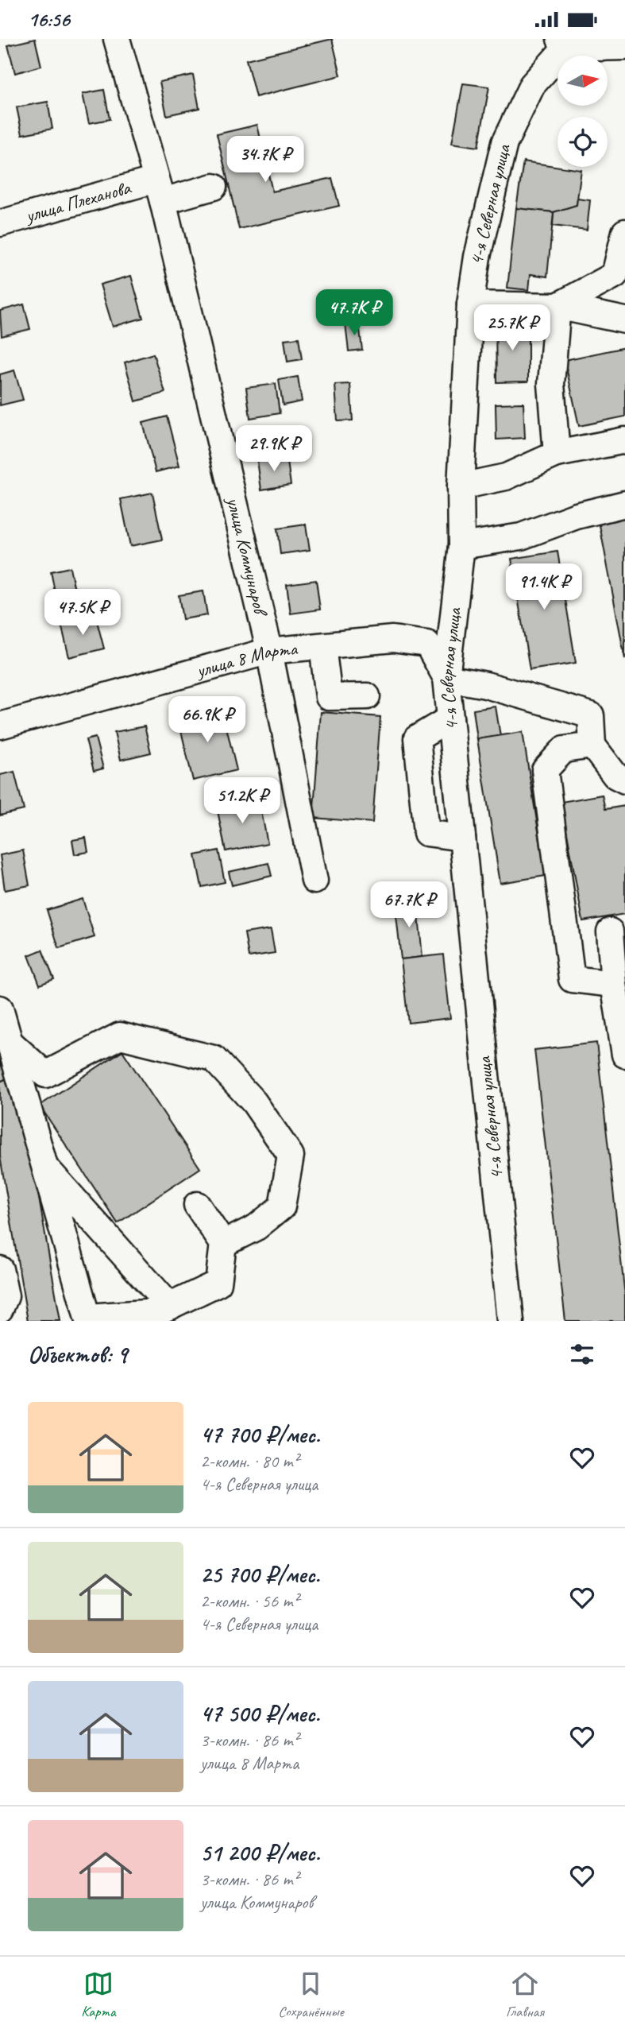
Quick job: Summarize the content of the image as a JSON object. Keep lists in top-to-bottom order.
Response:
{
  "streets": {
    "street": [
      "улица Плеханова",
      "4-я Северная улица",
      "улица Коммунаров",
      "улица 8 Марта"
    ]
  },
  "crossings": [
    ["улица Плеханова", "улица Коммунаров"],
    ["улица Коммунаров", "улица 8 Марта"]
  ],
  "north": "right",
  "page": {
    "status": "16:56",
    "price": [
      "34.7K ₽",
      "47.7K ₽",
      "25.7K ₽",
      "29.9K ₽",
      "91.4K ₽",
      "47.5K ₽",
      "66.9K ₽",
      "51.2K ₽",
      "67.7K ₽"
    ],
    "heading": "Объектов: 9",
    "list": [
      {
        "name": "47 700 ₽/мес.",
        "note": "2-комн. · 80 m² · 4-я Северная улица"
      },
      {
        "name": "25 700 ₽/мес.",
        "note": "2-комн. · 56 m² · 4-я Северная улица"
      },
      {
        "name": "47 500 ₽/мес.",
        "note": "3-комн. · 86 m² · улица 8 Марта"
      },
      {
        "name": "51 200 ₽/мес.",
        "note": "3-комн. · 86 m² · улица Коммунаров"
      }
    ],
    "tabs": ["Карта", "Сохранённые", "Главная"]
  }
}
